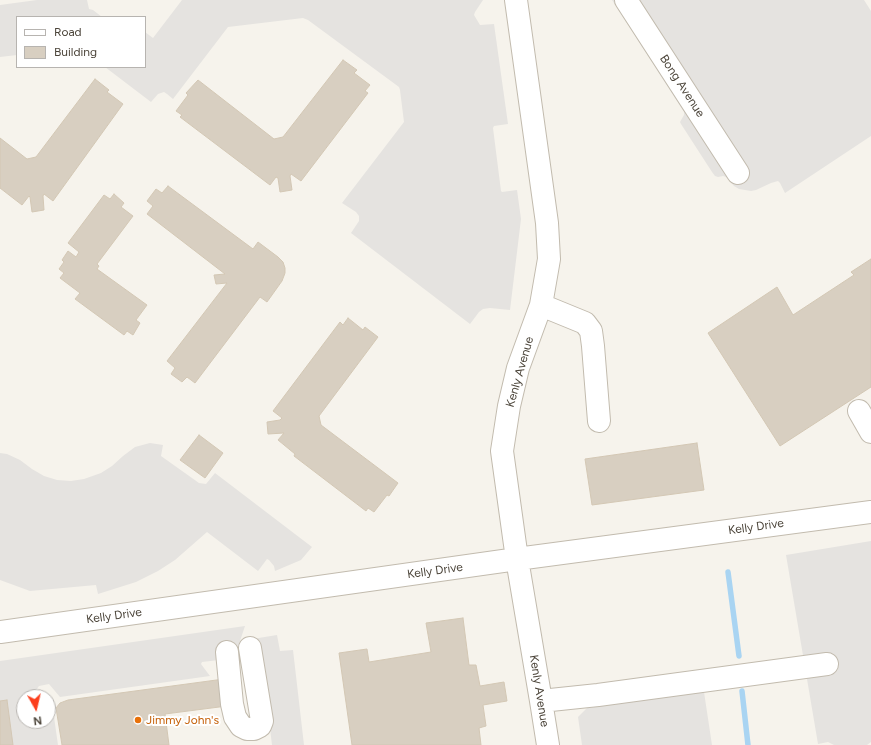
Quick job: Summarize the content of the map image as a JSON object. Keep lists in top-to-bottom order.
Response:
{
  "streets": {
    "street": ["Bong Avenue", "Kenly Avenue", "Kelly Drive"]
  },
  "crossings": [
    ["Kenly Avenue", "Kelly Drive"]
  ],
  "places": ["Jimmy John's"],
  "legend": ["Road", "Building"],
  "north": "bottom"
}
